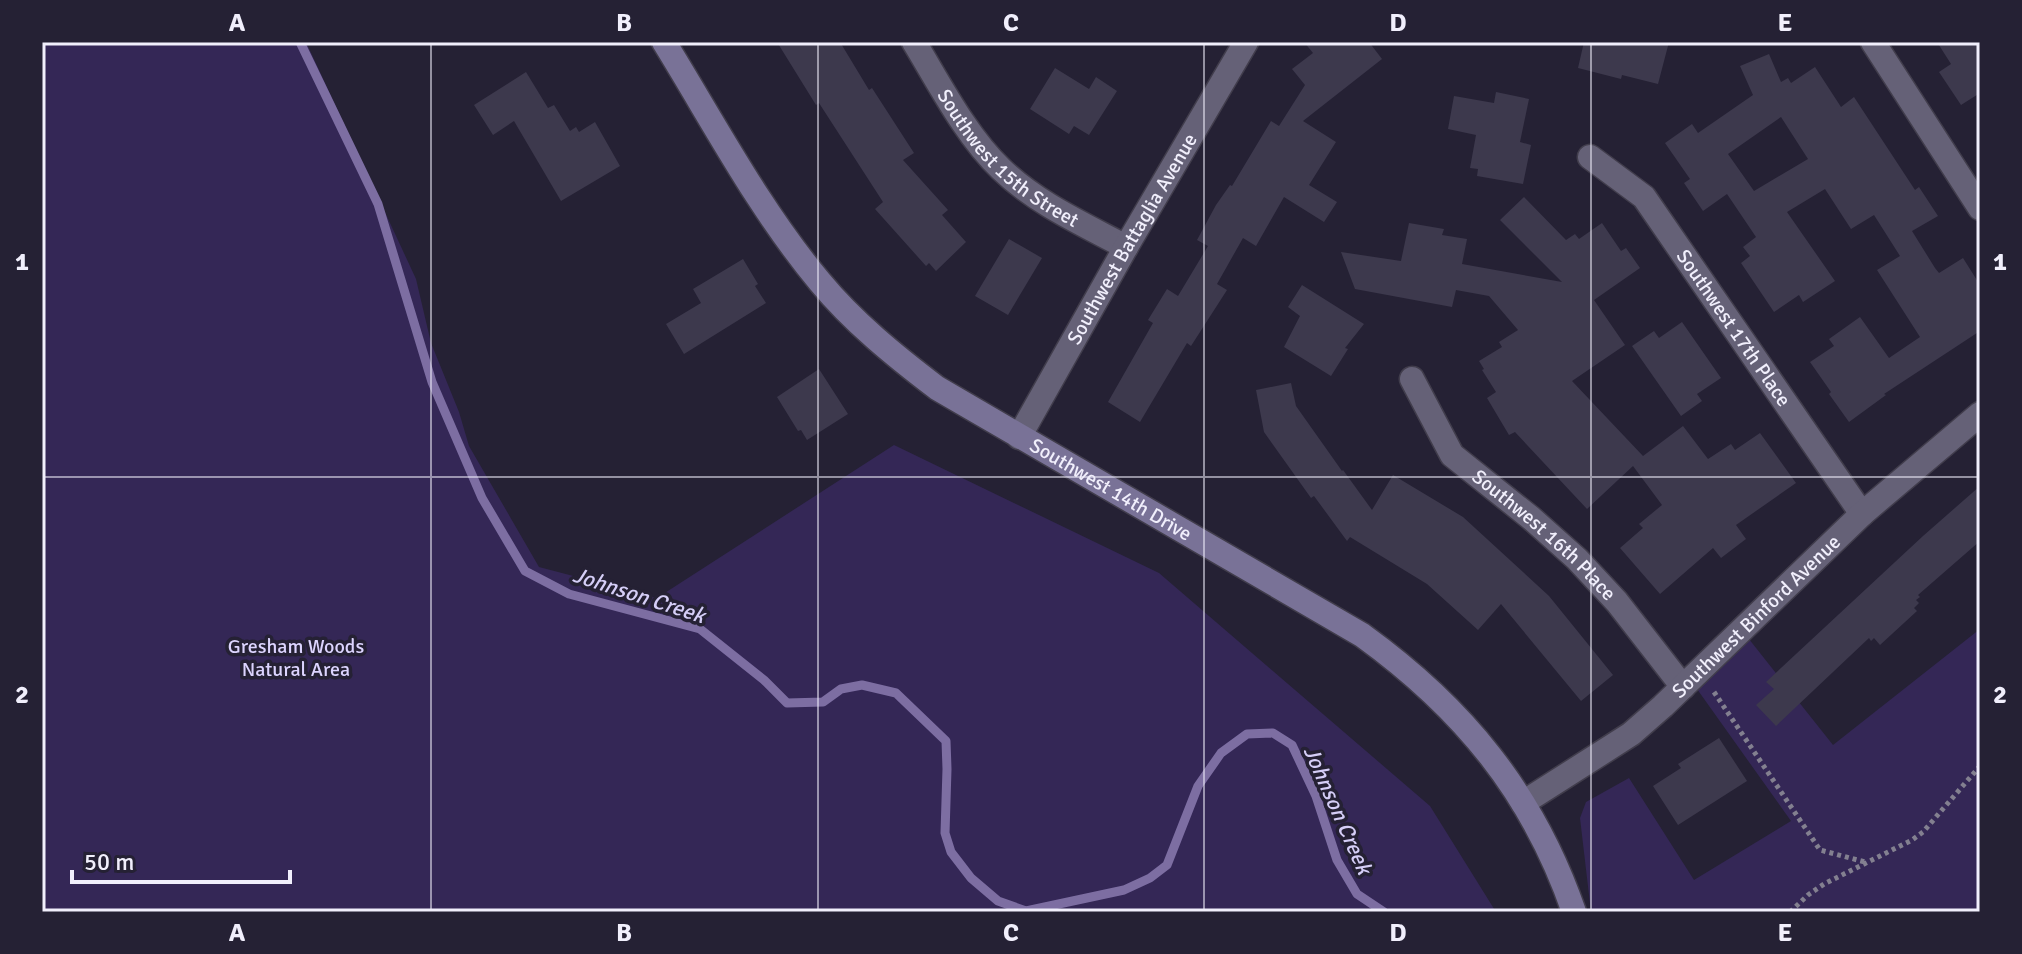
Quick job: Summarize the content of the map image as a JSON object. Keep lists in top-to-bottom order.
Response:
{
  "streets": {
    "street": [
      "Southwest 15th Street",
      "Southwest Battaglia Avenue",
      "Southwest 17th Place",
      "Southwest 14th Drive",
      "Southwest 16th Place",
      "Southwest Binford Avenue"
    ]
  },
  "crossings": [
    ["Southwest 15th Street", "Southwest Battaglia Avenue"],
    ["Southwest Battaglia Avenue", "Southwest 14th Drive"],
    ["Southwest 17th Place", "Southwest Binford Avenue"],
    ["Southwest 14th Drive", "Southwest Binford Avenue"],
    ["Southwest 16th Place", "Southwest Binford Avenue"]
  ],
  "water": ["Johnson Creek"],
  "parks": ["Gresham Woods Natural Area"],
  "scale_bar": "50 m",
  "grid": {
    "columns": [
      "A",
      "B",
      "C",
      "D",
      "E"
    ],
    "rows": ["1", "2"]
  }
}
